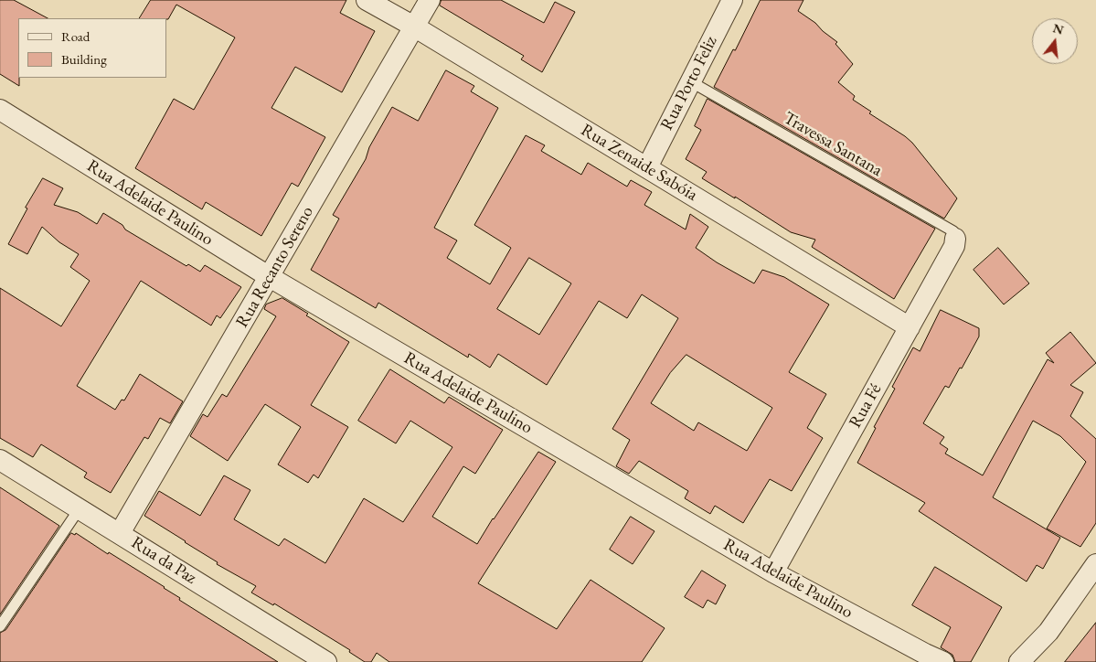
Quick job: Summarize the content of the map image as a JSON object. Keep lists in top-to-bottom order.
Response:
{
  "streets": {
    "street": [
      "Rua Porto Feliz",
      "Rua Zenaide Sabóia",
      "Rua Adelaide Paulino",
      "Rua Recanto Sereno",
      "Rua Fé",
      "Rua da Paz"
    ],
    "lane": ["Travessa Santana"]
  },
  "crossings": [
    ["Rua Porto Feliz", "Travessa Santana"],
    ["Rua Porto Feliz", "Rua Zenaide Sabóia"],
    ["Travessa Santana", "Rua Fé"],
    ["Rua Zenaide Sabóia", "Rua Recanto Sereno"],
    ["Rua Zenaide Sabóia", "Rua Fé"],
    ["Rua Adelaide Paulino", "Rua Recanto Sereno"],
    ["Rua Adelaide Paulino", "Rua Fé"],
    ["Rua Recanto Sereno", "Rua da Paz"]
  ],
  "legend": ["Road", "Building"],
  "north": "top"
}
